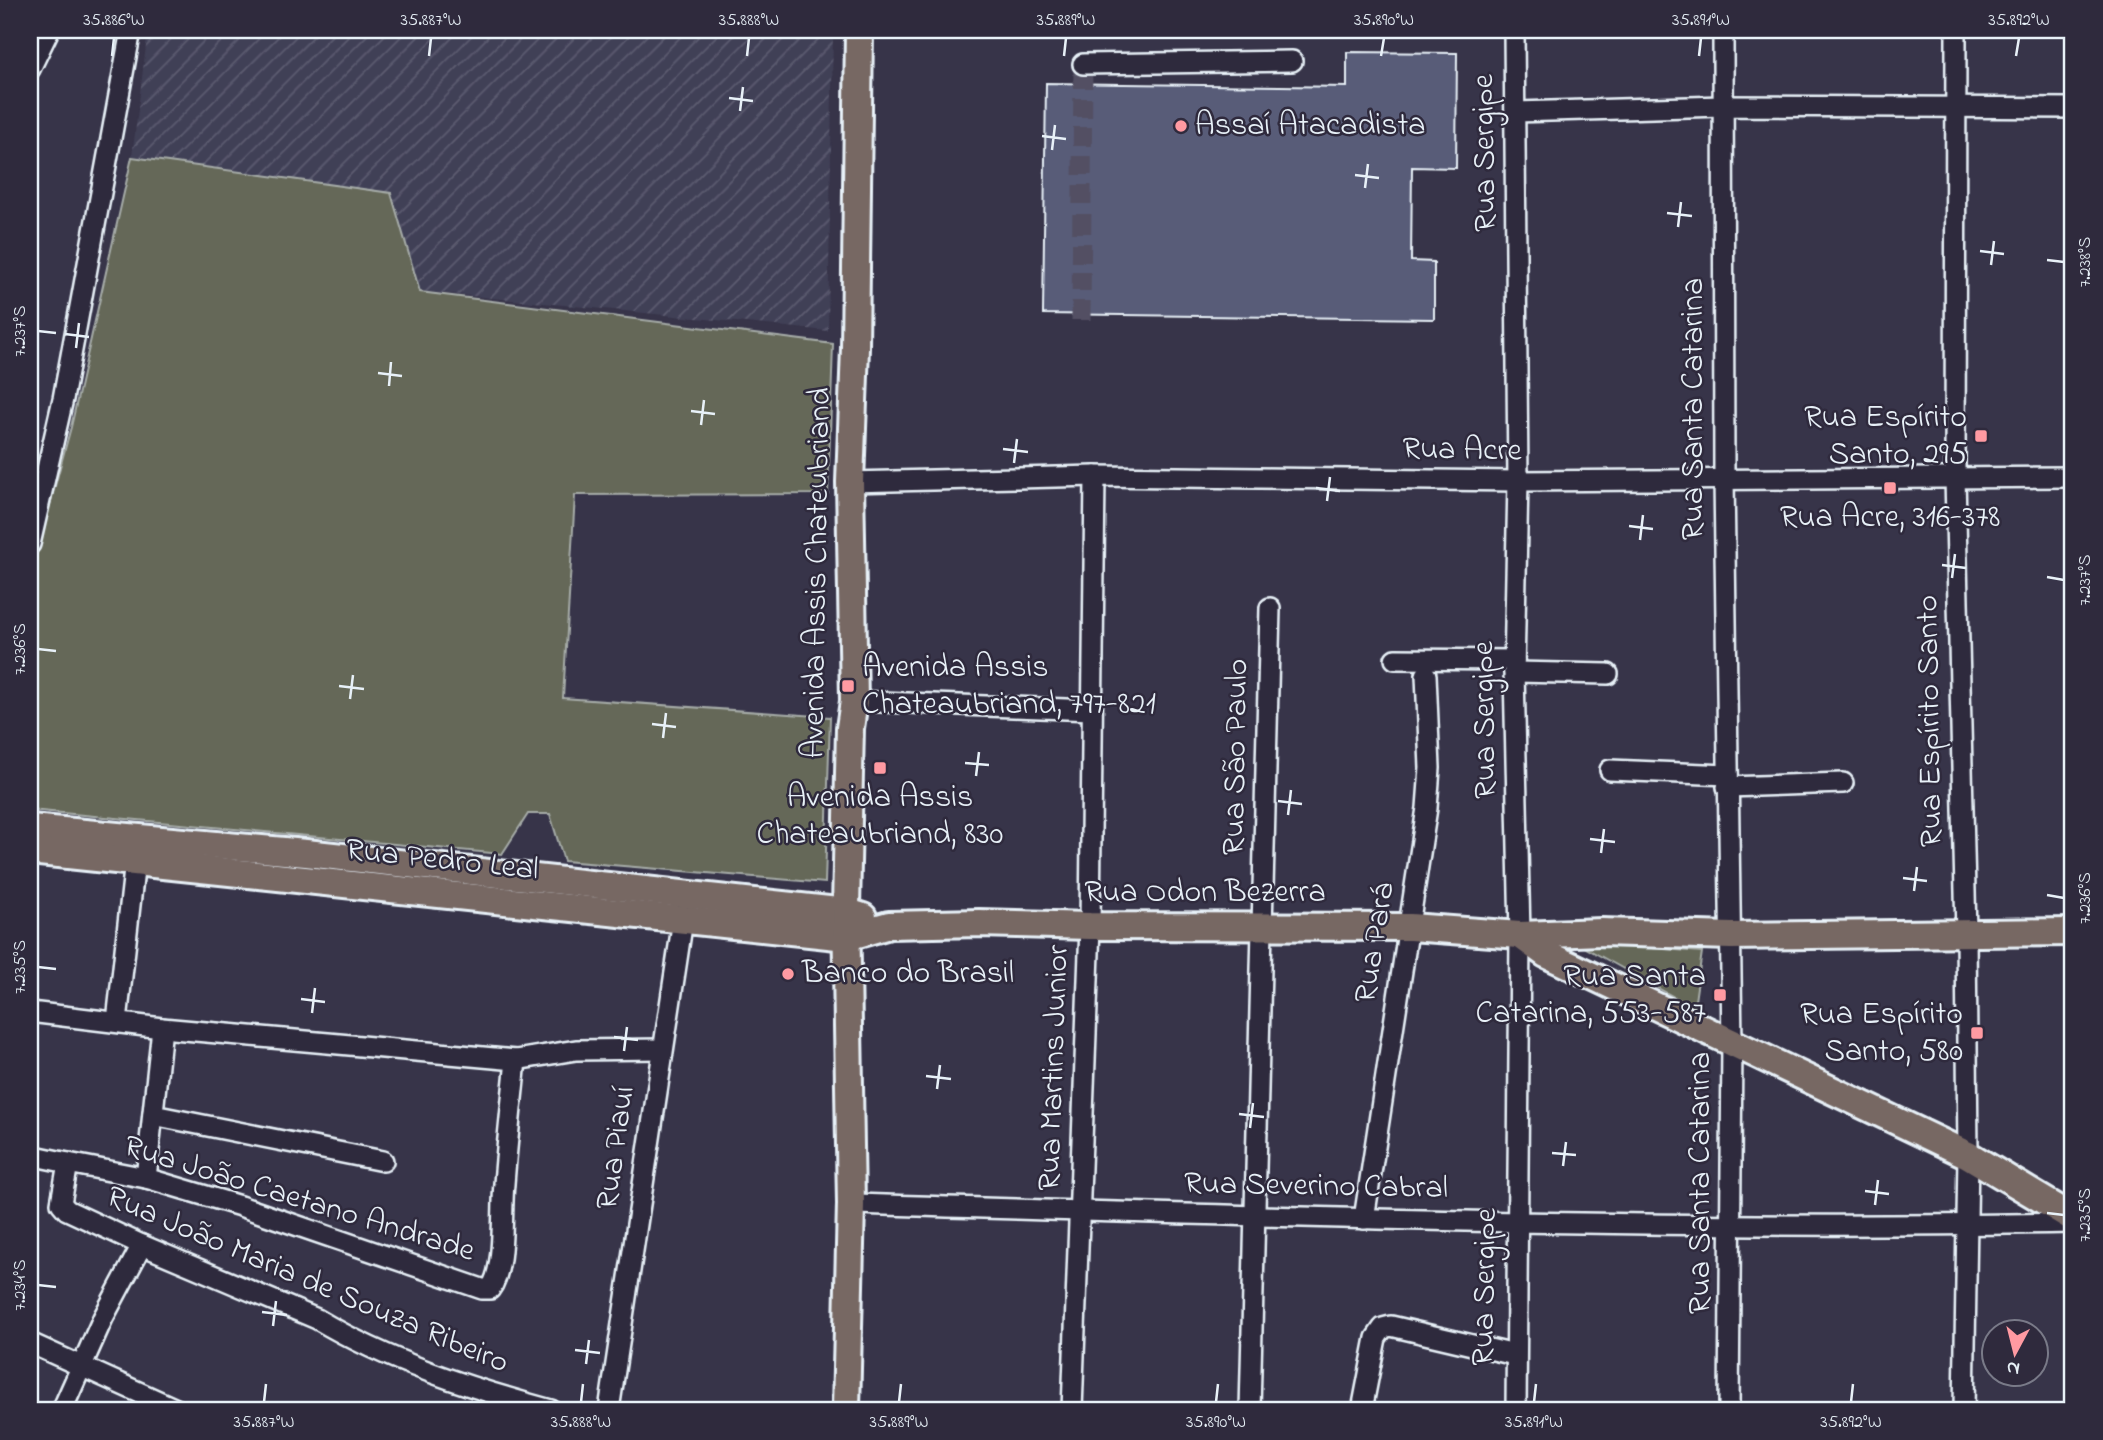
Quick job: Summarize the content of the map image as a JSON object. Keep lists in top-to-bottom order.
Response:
{
  "streets": {
    "main road": ["Avenida Assis Chateubriand", "Rua Pedro Leal", "Rua Odon Bezerra"],
    "street": [
      "Rua Sergipe",
      "Rua Santa Catarina",
      "Rua Acre",
      "Rua Espírito Santo",
      "Rua São Paulo",
      "Rua Pará",
      "Rua Martins Junior",
      "Rua Piauí",
      "Rua Severino Cabral",
      "Rua João Caetano Andrade",
      "Rua João Maria de Souza Ribeiro"
    ]
  },
  "crossings": [
    ["Rua Sergipe", "Rua Acre"],
    ["Rua Sergipe", "Rua Odon Bezerra"],
    ["Rua Sergipe", "Rua Severino Cabral"],
    ["Rua Santa Catarina", "Rua Acre"],
    ["Rua Santa Catarina", "Rua Odon Bezerra"],
    ["Rua Santa Catarina", "Rua Severino Cabral"],
    ["Rua Acre", "Avenida Assis Chateubriand"],
    ["Rua Acre", "Rua Espírito Santo"],
    ["Rua Acre", "Rua Martins Junior"],
    ["Avenida Assis Chateubriand", "Rua Pedro Leal"],
    ["Avenida Assis Chateubriand", "Rua Odon Bezerra"],
    ["Avenida Assis Chateubriand", "Rua Severino Cabral"],
    ["Rua Espírito Santo", "Rua Odon Bezerra"],
    ["Rua Espírito Santo", "Rua Severino Cabral"],
    ["Rua São Paulo", "Rua Odon Bezerra"],
    ["Rua São Paulo", "Rua Severino Cabral"],
    ["Rua Pedro Leal", "Rua Odon Bezerra"],
    ["Rua Pedro Leal", "Rua Piauí"],
    ["Rua Odon Bezerra", "Rua Pará"],
    ["Rua Odon Bezerra", "Rua Martins Junior"],
    ["Rua Pará", "Rua Severino Cabral"],
    ["Rua Martins Junior", "Rua Severino Cabral"],
    ["Rua João Caetano Andrade", "Rua João Maria de Souza Ribeiro"]
  ],
  "places": {
    "other": ["Assaí Atacadista", "Banco do Brasil"],
    "transit": [
      "Rua Espírito Santo, 295",
      "Rua Acre, 316-378",
      "Avenida Assis Chateaubriand, 797-821",
      "Avenida Assis Chateaubriand, 830",
      "Rua Santa Catarina, 553-587",
      "Rua Espírito Santo, 580"
    ]
  },
  "north": "bottom",
  "coordinates": [
    "35.886°W",
    "35.887°W",
    "35.888°W",
    "35.889°W",
    "35.890°W",
    "35.891°W",
    "35.892°W",
    "7.238°S",
    "7.237°S",
    "7.236°S",
    "7.235°S",
    "7.234°S"
  ]
}
